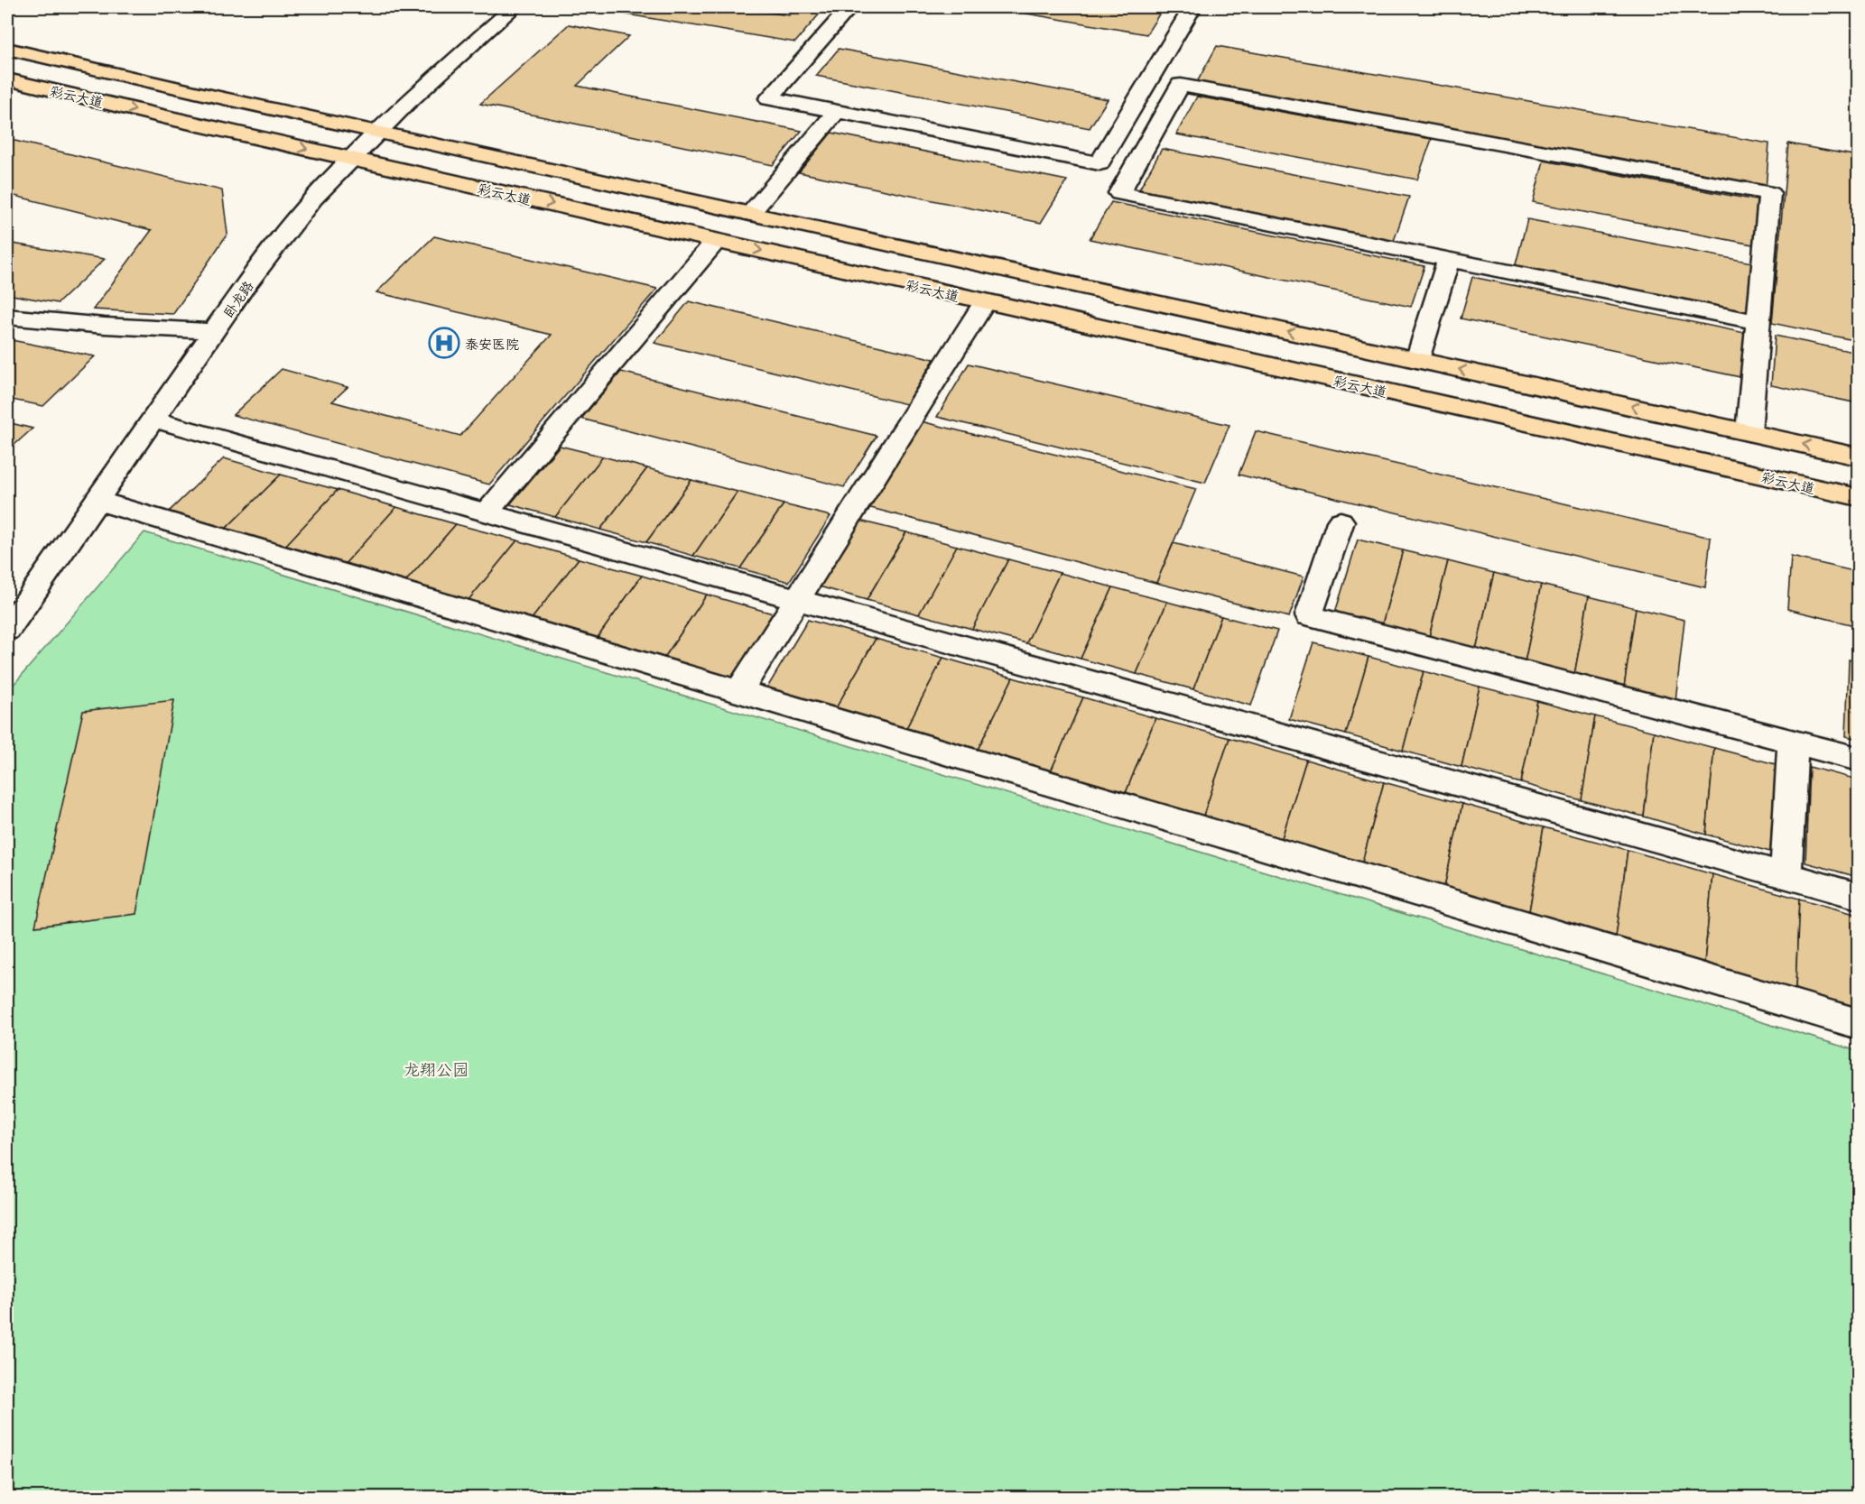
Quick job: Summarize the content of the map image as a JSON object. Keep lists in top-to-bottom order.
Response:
{
  "streets": {
    "main road": ["彩云大道"],
    "street": ["卧龙路"]
  },
  "crossings": [
    ["彩云大道", "卧龙路"]
  ],
  "parks": ["龙翔公园"],
  "places": {
    "hospital": ["泰安医院"]
  }
}
